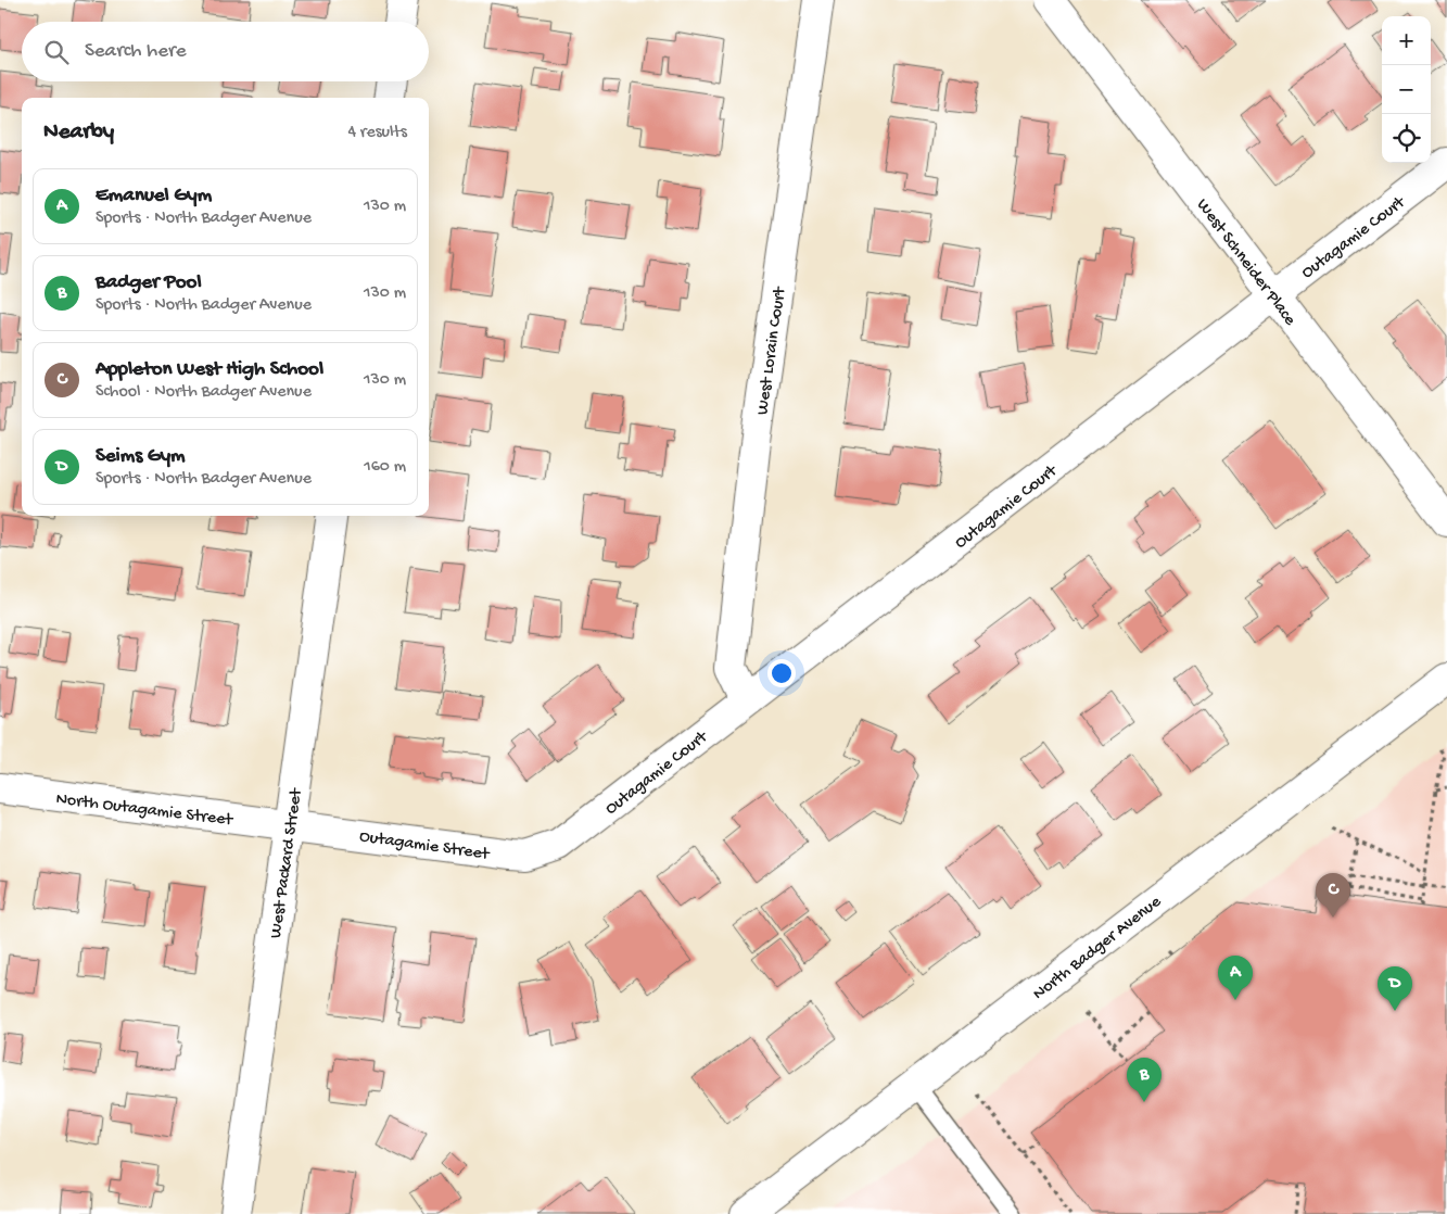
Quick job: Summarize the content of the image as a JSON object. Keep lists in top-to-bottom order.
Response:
{
  "streets": {
    "street": [
      "Outagamie Court",
      "West Schneider Place",
      "West Lorain Court",
      "North Outagamie Street",
      "Outagamie Street",
      "West Packard Street",
      "North Badger Avenue"
    ]
  },
  "crossings": [
    ["Outagamie Court", "West Schneider Place"],
    ["Outagamie Court", "West Lorain Court"],
    ["Outagamie Court", "Outagamie Street"],
    ["North Outagamie Street", "Outagamie Street"],
    ["North Outagamie Street", "West Packard Street"],
    ["Outagamie Street", "West Packard Street"]
  ],
  "page": {
    "map_buttons": ["+", "−"],
    "search": "Search here",
    "heading": ["Nearby", "4 results"],
    "list": [
      {
        "mark": "A",
        "name": "Emanuel Gym",
        "note": "Sports · North Badger Avenue",
        "value": "130 m"
      },
      {
        "mark": "B",
        "name": "Badger Pool",
        "note": "Sports · North Badger Avenue",
        "value": "130 m"
      },
      {
        "mark": "C",
        "name": "Appleton West High School",
        "note": "School · North Badger Avenue",
        "value": "130 m"
      },
      {
        "mark": "D",
        "name": "Seims Gym",
        "note": "Sports · North Badger Avenue",
        "value": "160 m"
      }
    ],
    "pins": [
      "C",
      "A",
      "D",
      "B"
    ]
  }
}
